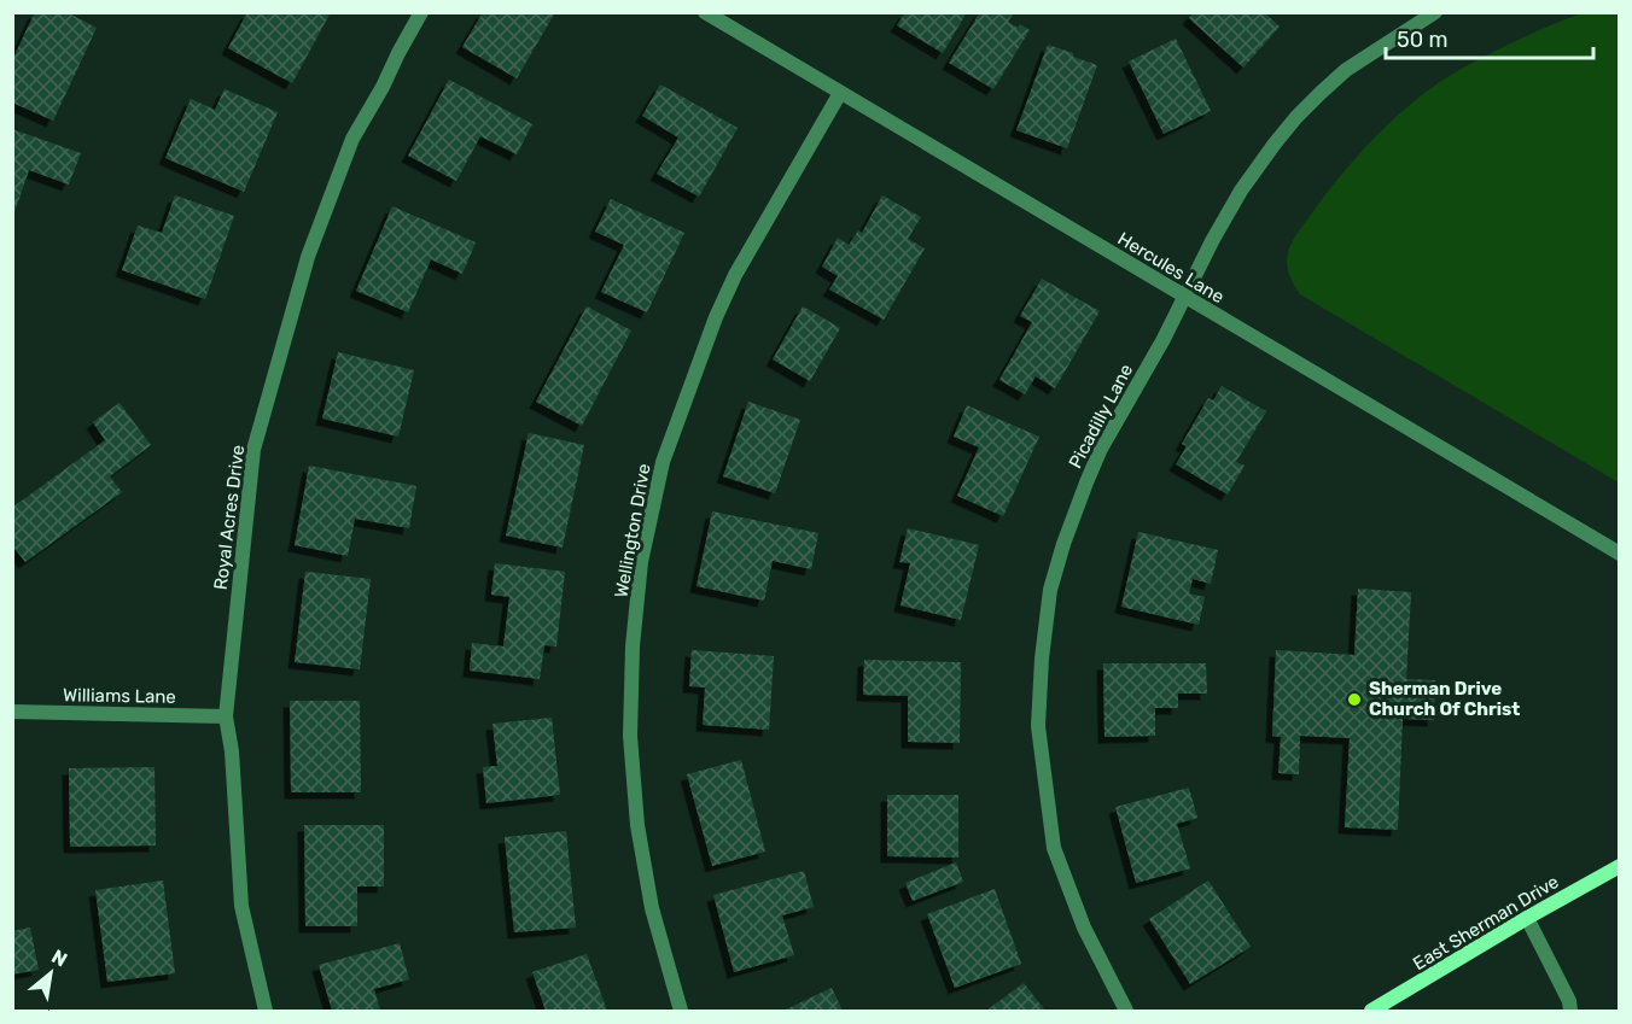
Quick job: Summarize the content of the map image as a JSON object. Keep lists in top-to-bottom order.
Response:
{
  "streets": {
    "main road": ["East Sherman Drive"],
    "street": [
      "Hercules Lane",
      "Picadilly Lane",
      "Royal Acres Drive",
      "Wellington Drive",
      "Williams Lane"
    ]
  },
  "crossings": [
    ["Hercules Lane", "Picadilly Lane"],
    ["Hercules Lane", "Wellington Drive"],
    ["Royal Acres Drive", "Williams Lane"]
  ],
  "places": ["Sherman Drive Church Of Christ"],
  "scale_bar": "50 m",
  "north": "top right"
}
